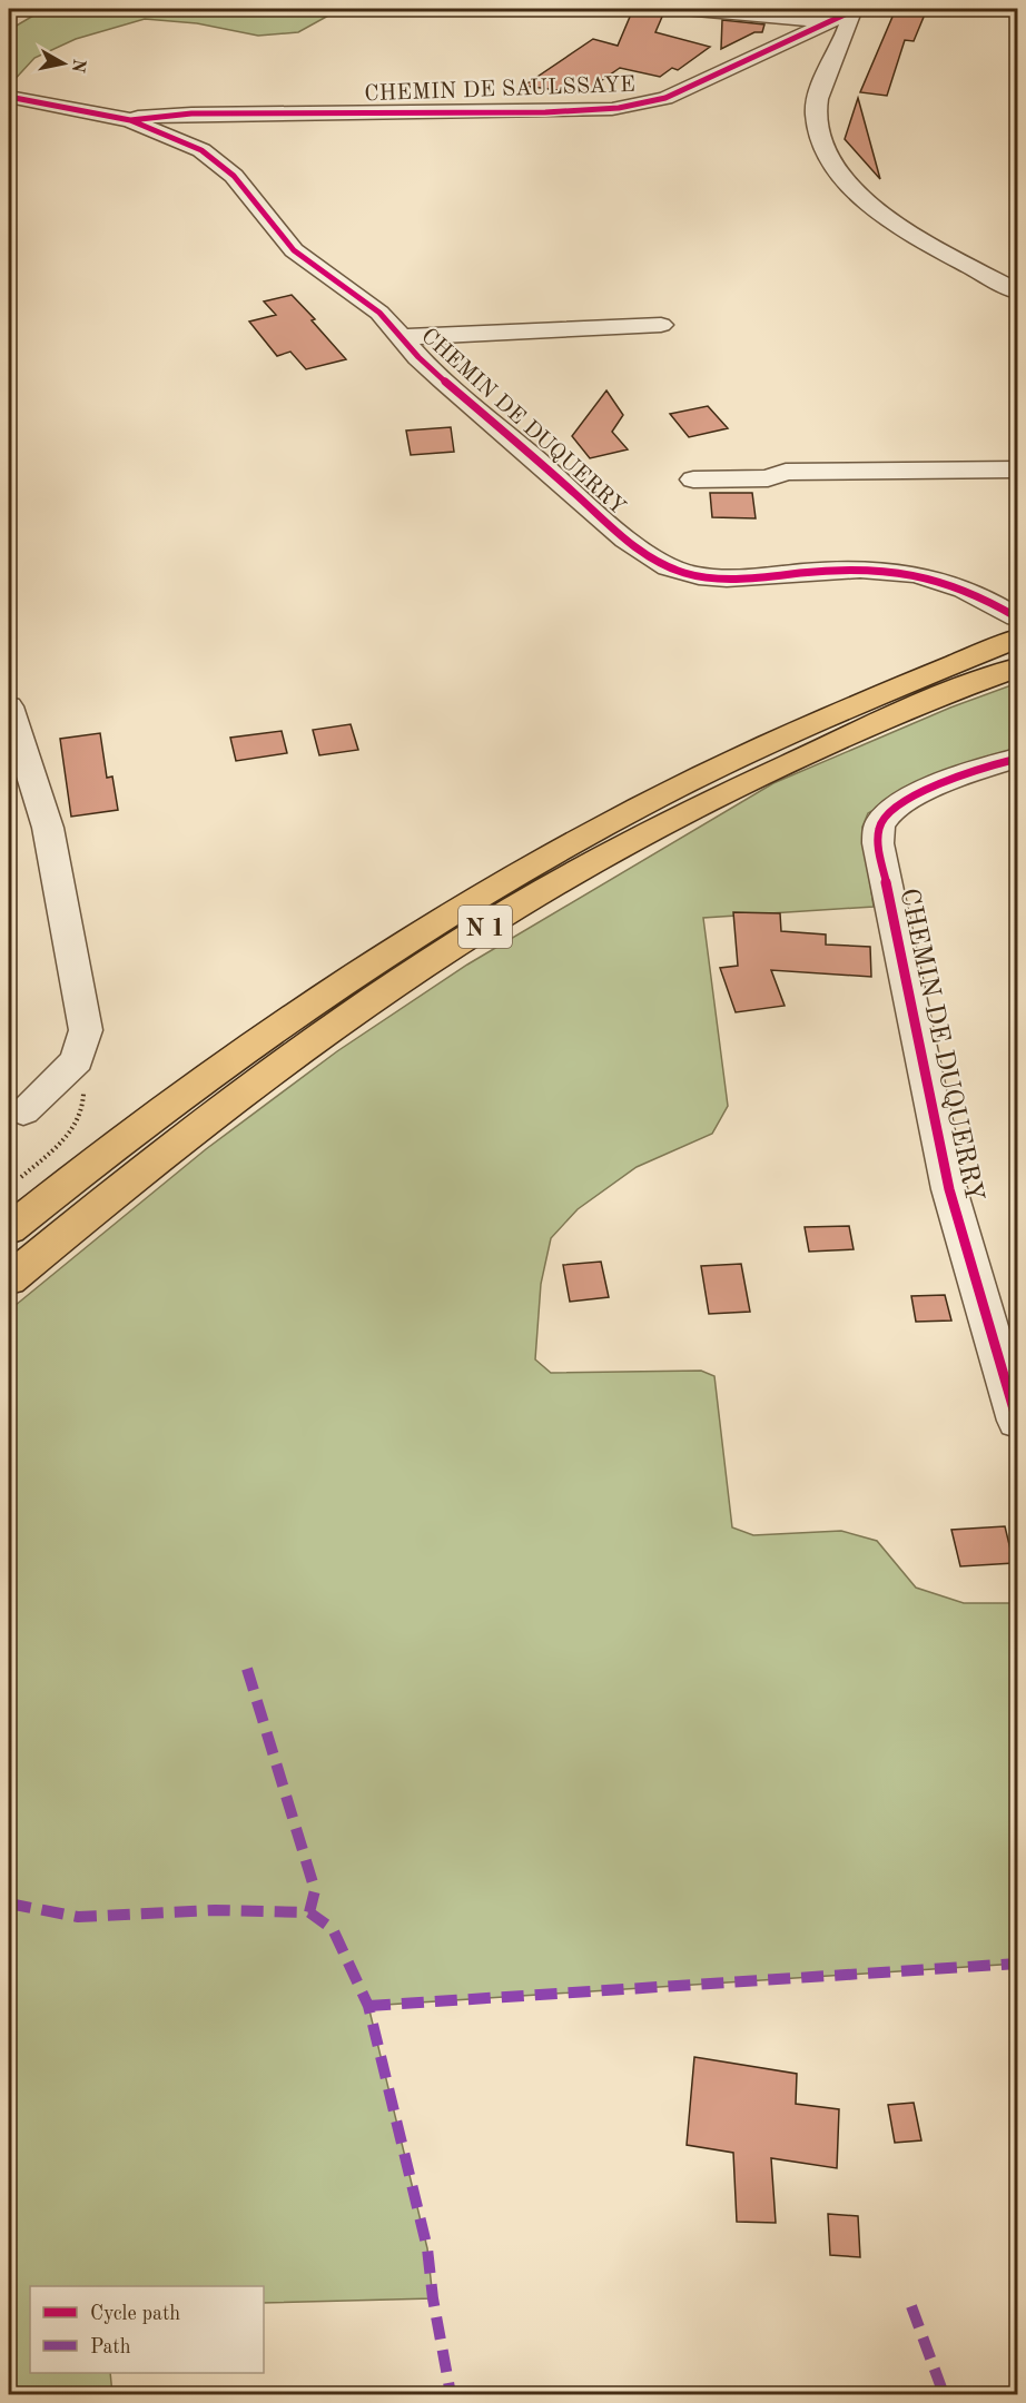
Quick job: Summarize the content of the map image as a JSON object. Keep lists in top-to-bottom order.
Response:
{
  "streets": {
    "highway": ["N 1"],
    "street": ["CHEMIN DE SAULSSAYE", "CHEMIN DE DUQUERRY"]
  },
  "crossings": [
    ["CHEMIN DE SAULSSAYE", "CHEMIN DE DUQUERRY"]
  ],
  "legend": ["Cycle path", "Path"],
  "north": "right"
}
